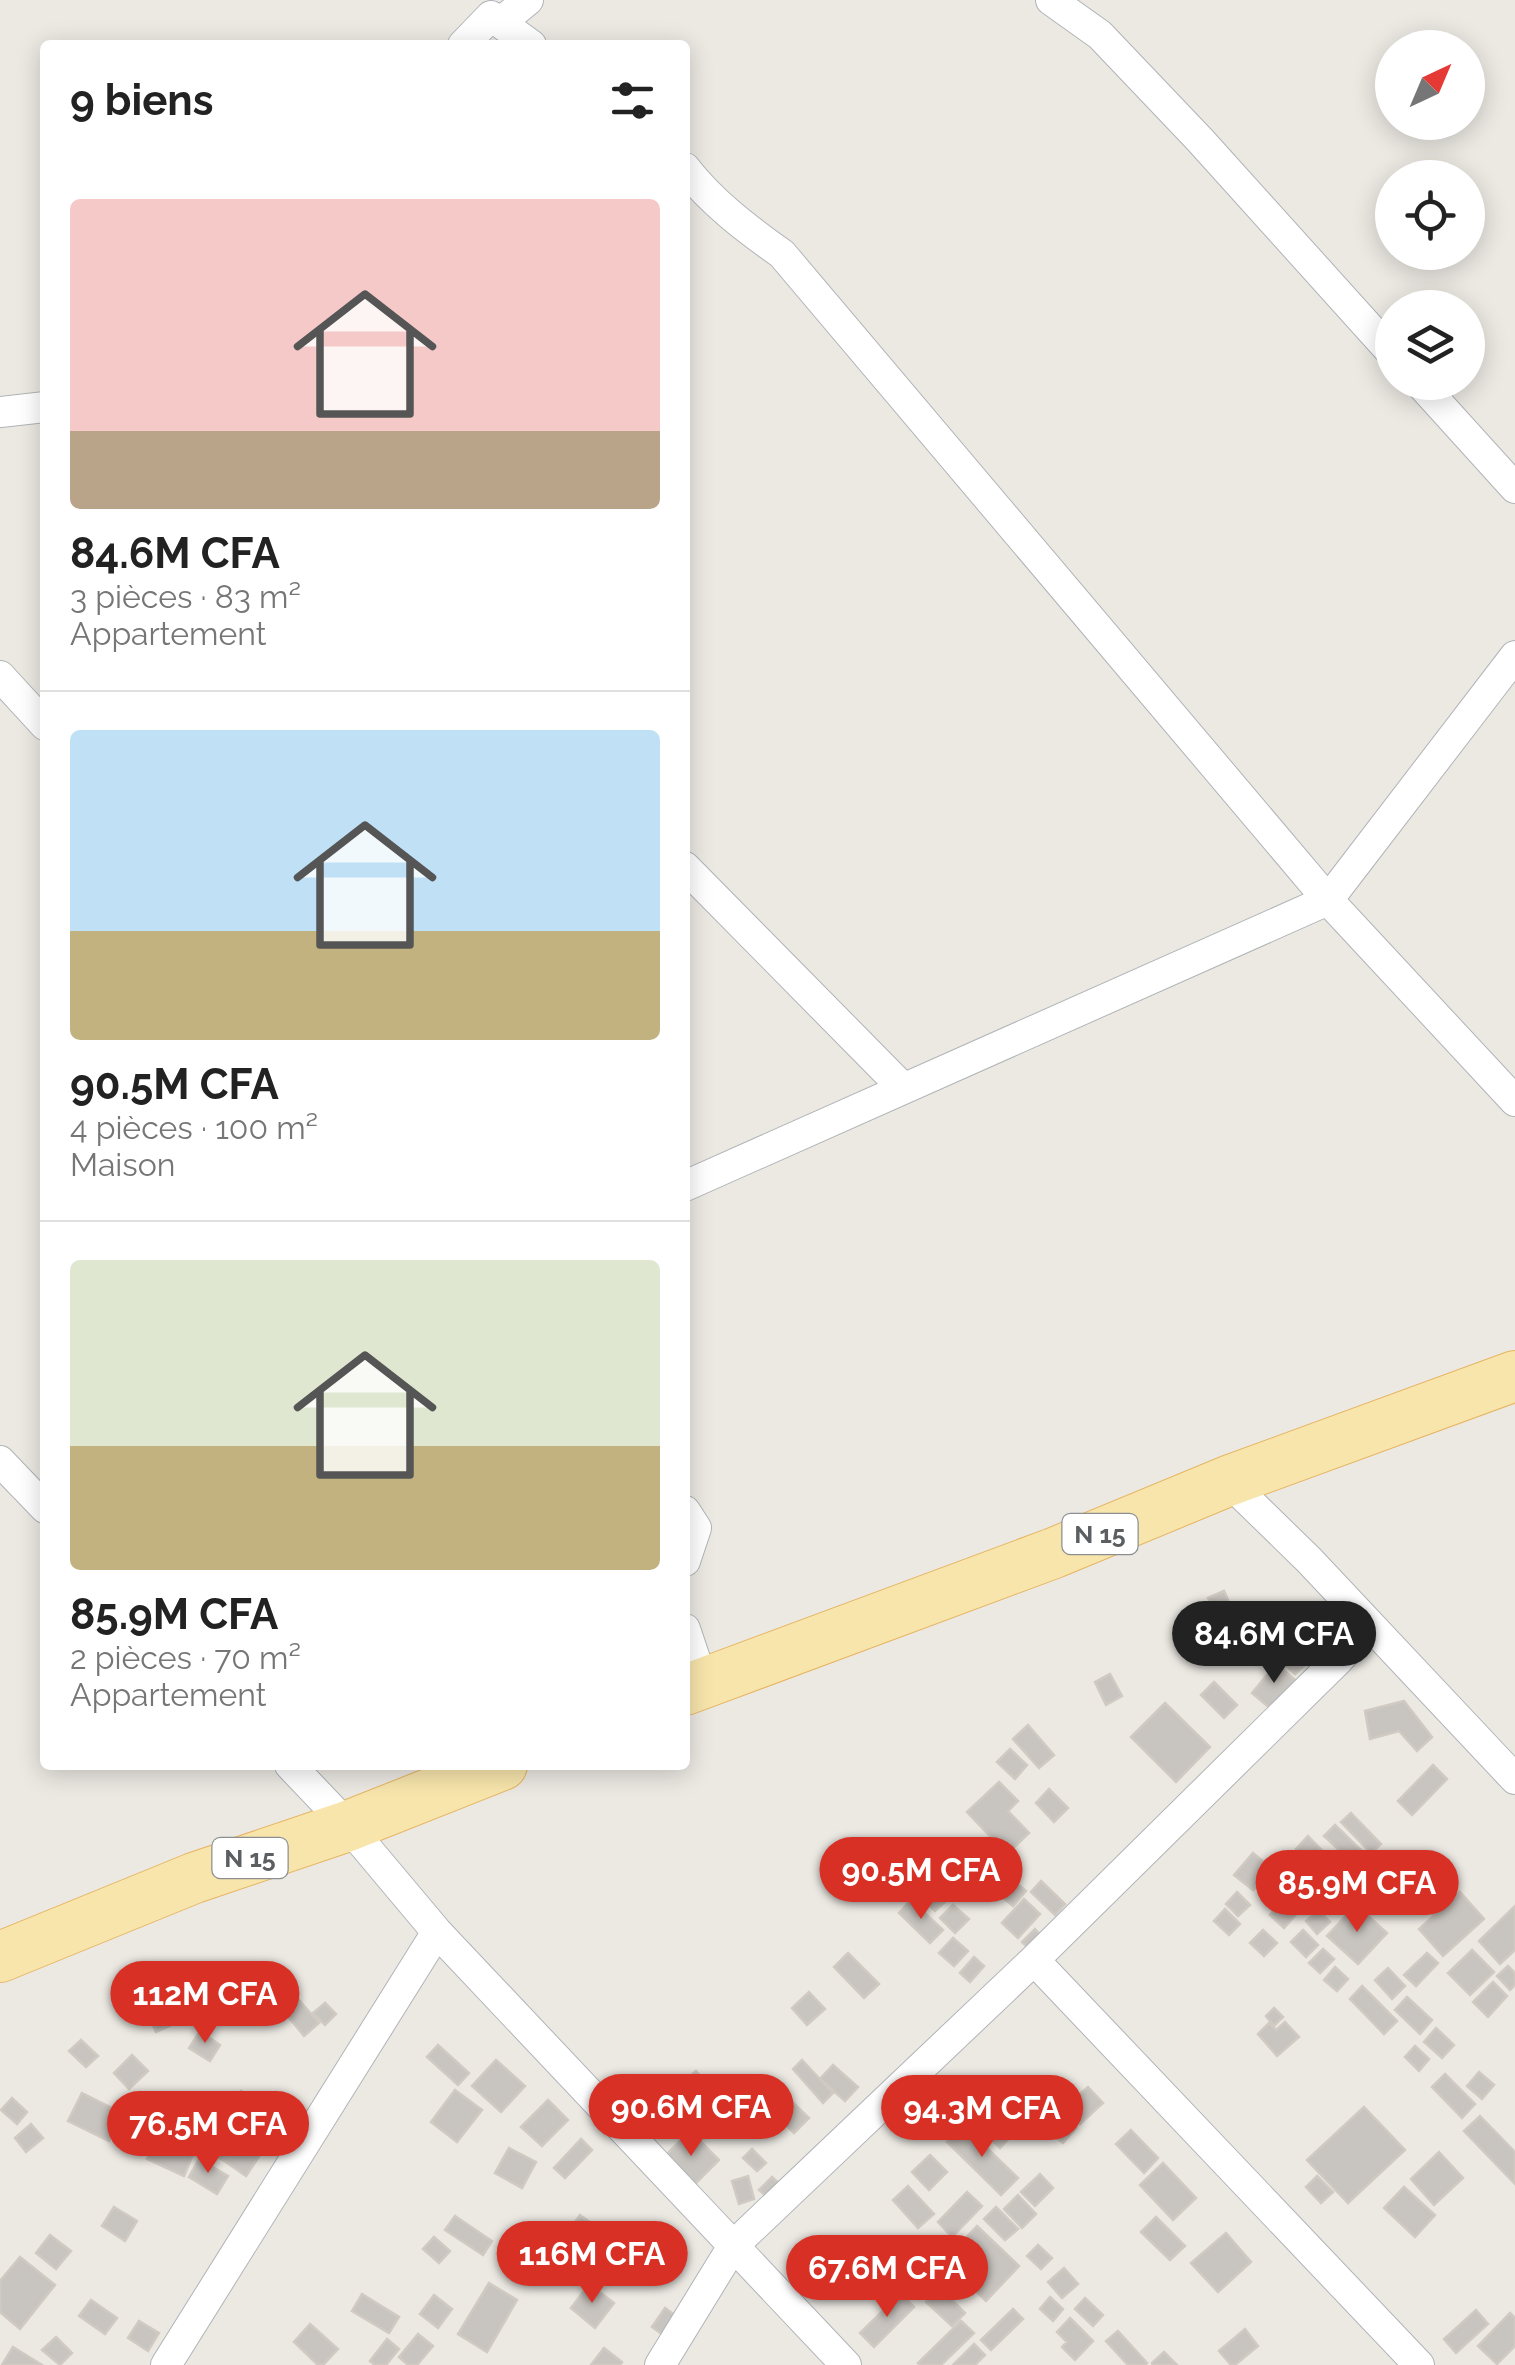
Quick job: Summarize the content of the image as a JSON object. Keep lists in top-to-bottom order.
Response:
{
  "streets": {
    "main road": ["N 15"]
  },
  "north": "top right",
  "page": {
    "heading": "9 biens",
    "list": [
      {
        "name": "84.6M CFA",
        "note": "3 pièces · 83 m² · Appartement"
      },
      {
        "name": "90.5M CFA",
        "note": "4 pièces · 100 m² · Maison"
      },
      {
        "name": "85.9M CFA",
        "note": "2 pièces · 70 m² · Appartement"
      }
    ],
    "price": [
      "84.6M CFA",
      "90.5M CFA",
      "85.9M CFA",
      "112M CFA",
      "90.6M CFA",
      "94.3M CFA",
      "76.5M CFA",
      "116M CFA",
      "67.6M CFA"
    ]
  }
}
